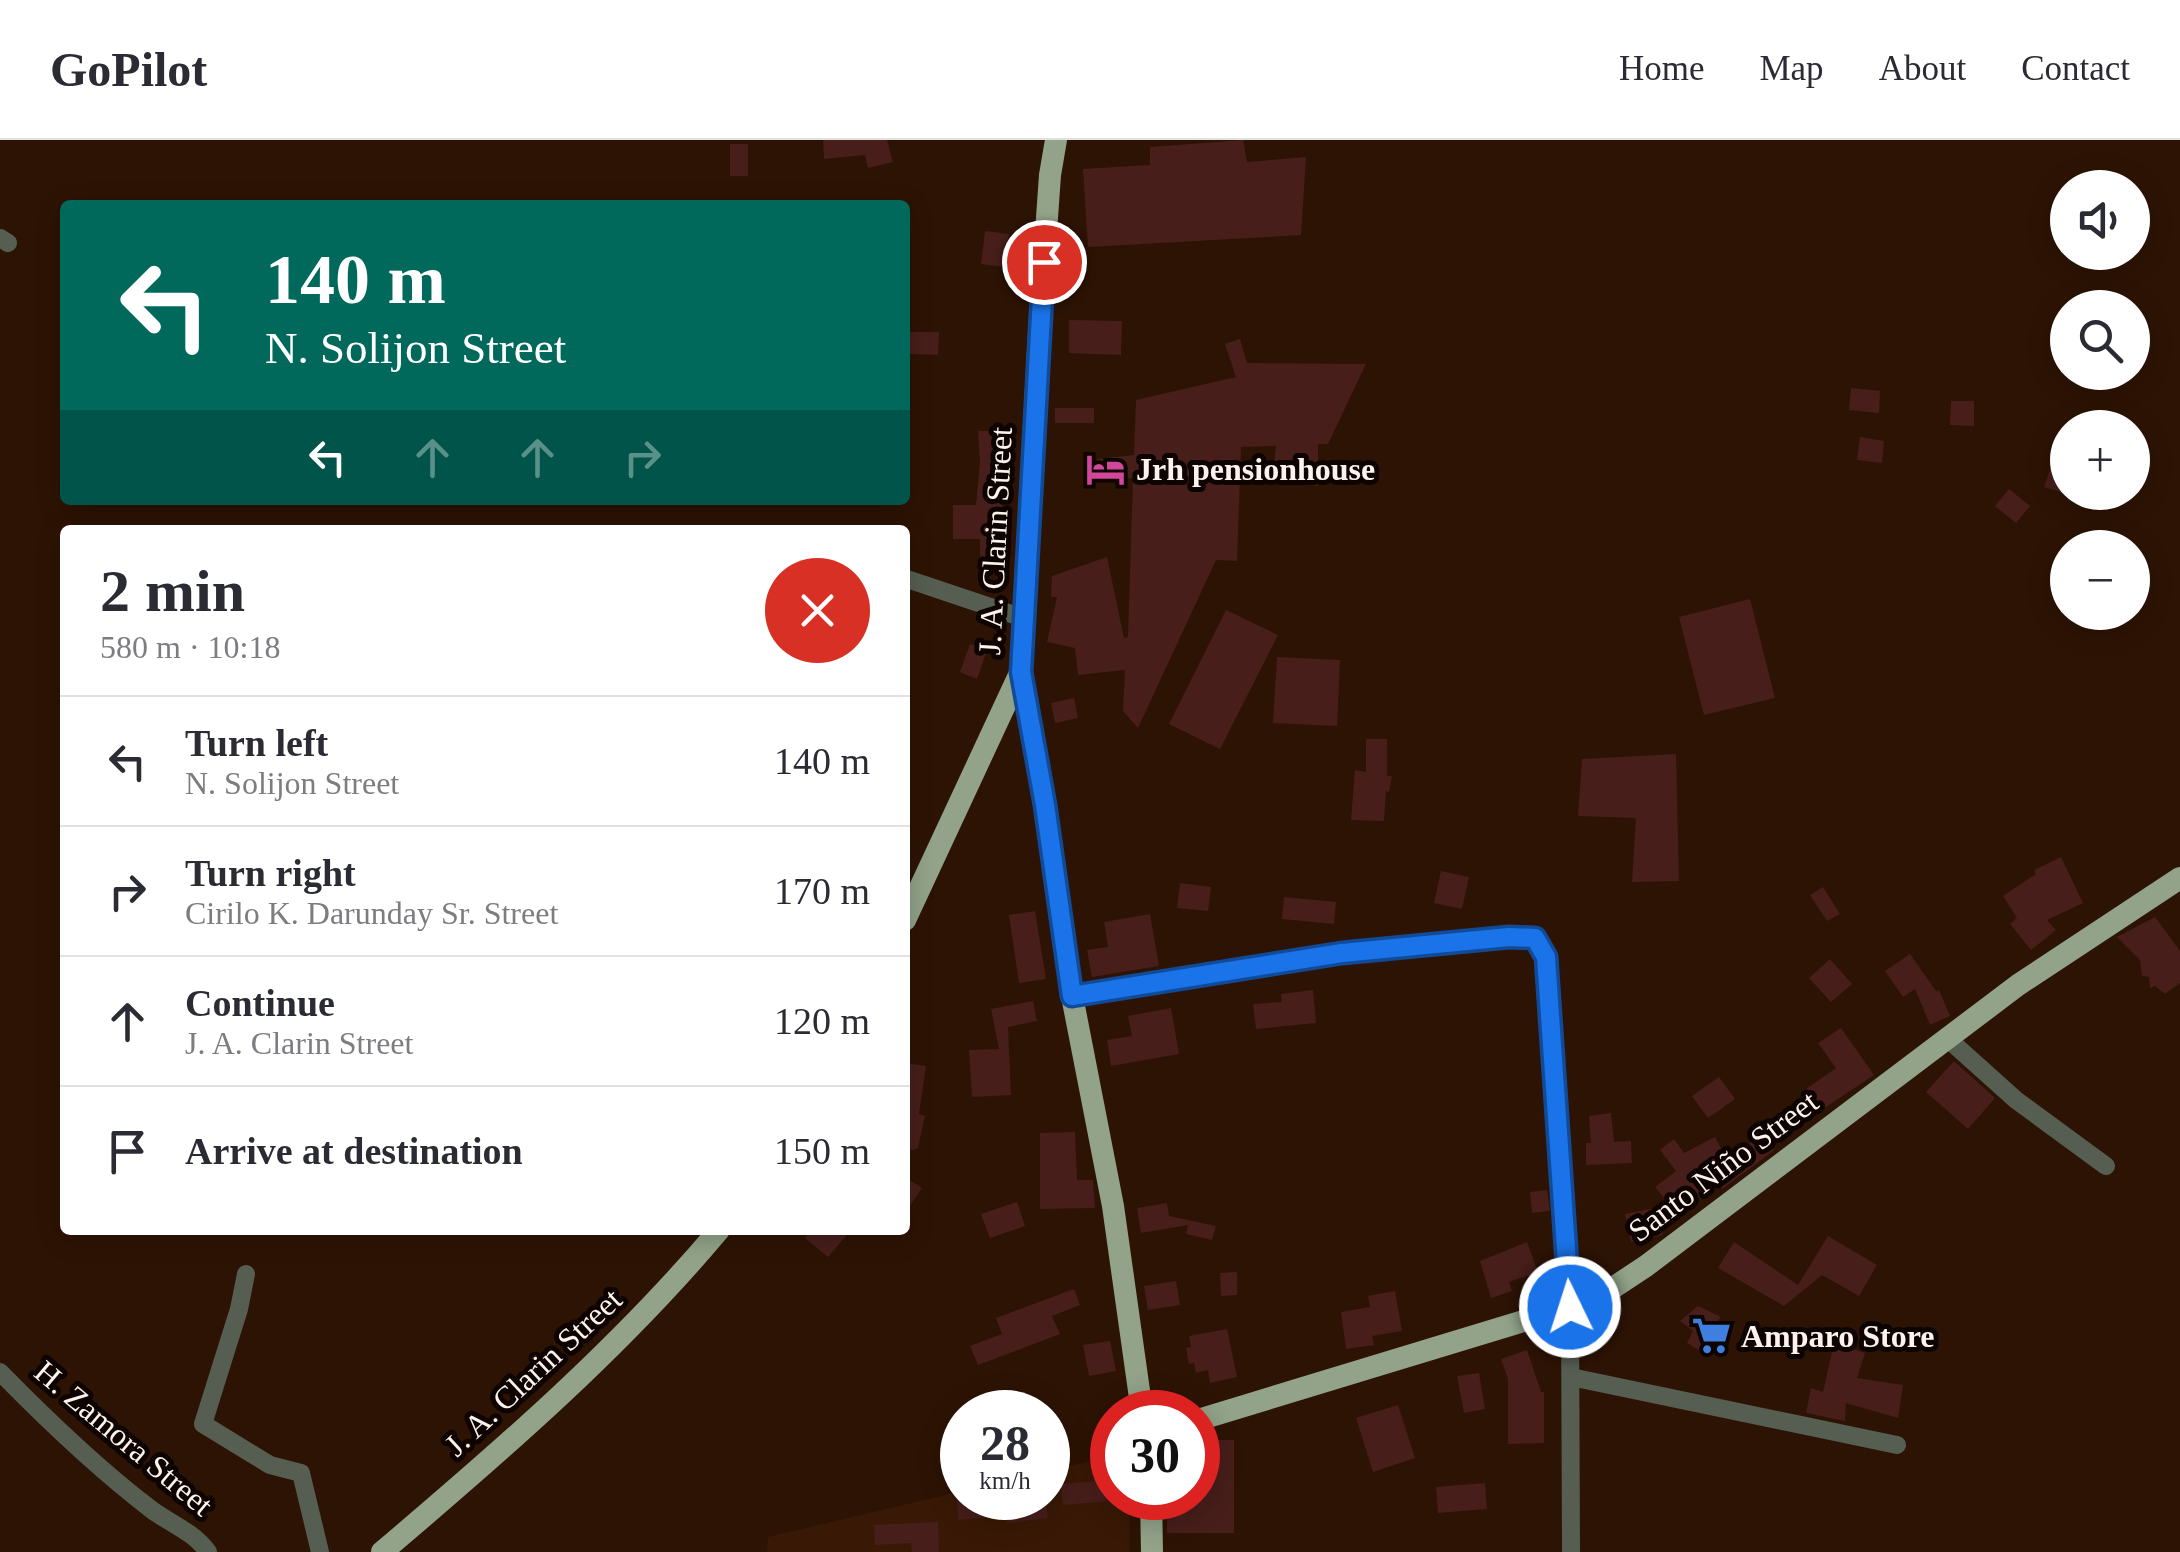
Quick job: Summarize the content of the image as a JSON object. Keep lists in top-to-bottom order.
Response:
{
  "streets": {
    "main road": ["J. A. Clarin Street", "Santo Niño Street"],
    "street": ["H. Zamora Street"]
  },
  "places": {
    "hotel": ["Jrh pensionhouse"],
    "supermarket": ["Amparo Store"]
  },
  "page": {
    "header": "GoPilot",
    "nav": [
      "Home",
      "Map",
      "About",
      "Contact"
    ],
    "map_buttons": ["+", "−"],
    "turn": ["140 m", "N. Solijon Street"],
    "heading": ["2 min", "580 m · 10:18"],
    "list": [
      {
        "name": "Turn left",
        "note": "N. Solijon Street",
        "value": "140 m"
      },
      {
        "name": "Turn right",
        "note": "Cirilo K. Darunday Sr. Street",
        "value": "170 m"
      },
      {
        "name": "Continue",
        "note": "J. A. Clarin Street",
        "value": "120 m"
      },
      {
        "name": "Arrive at destination",
        "value": "150 m"
      }
    ],
    "speed": "28 km/h",
    "limit": "30"
  }
}
